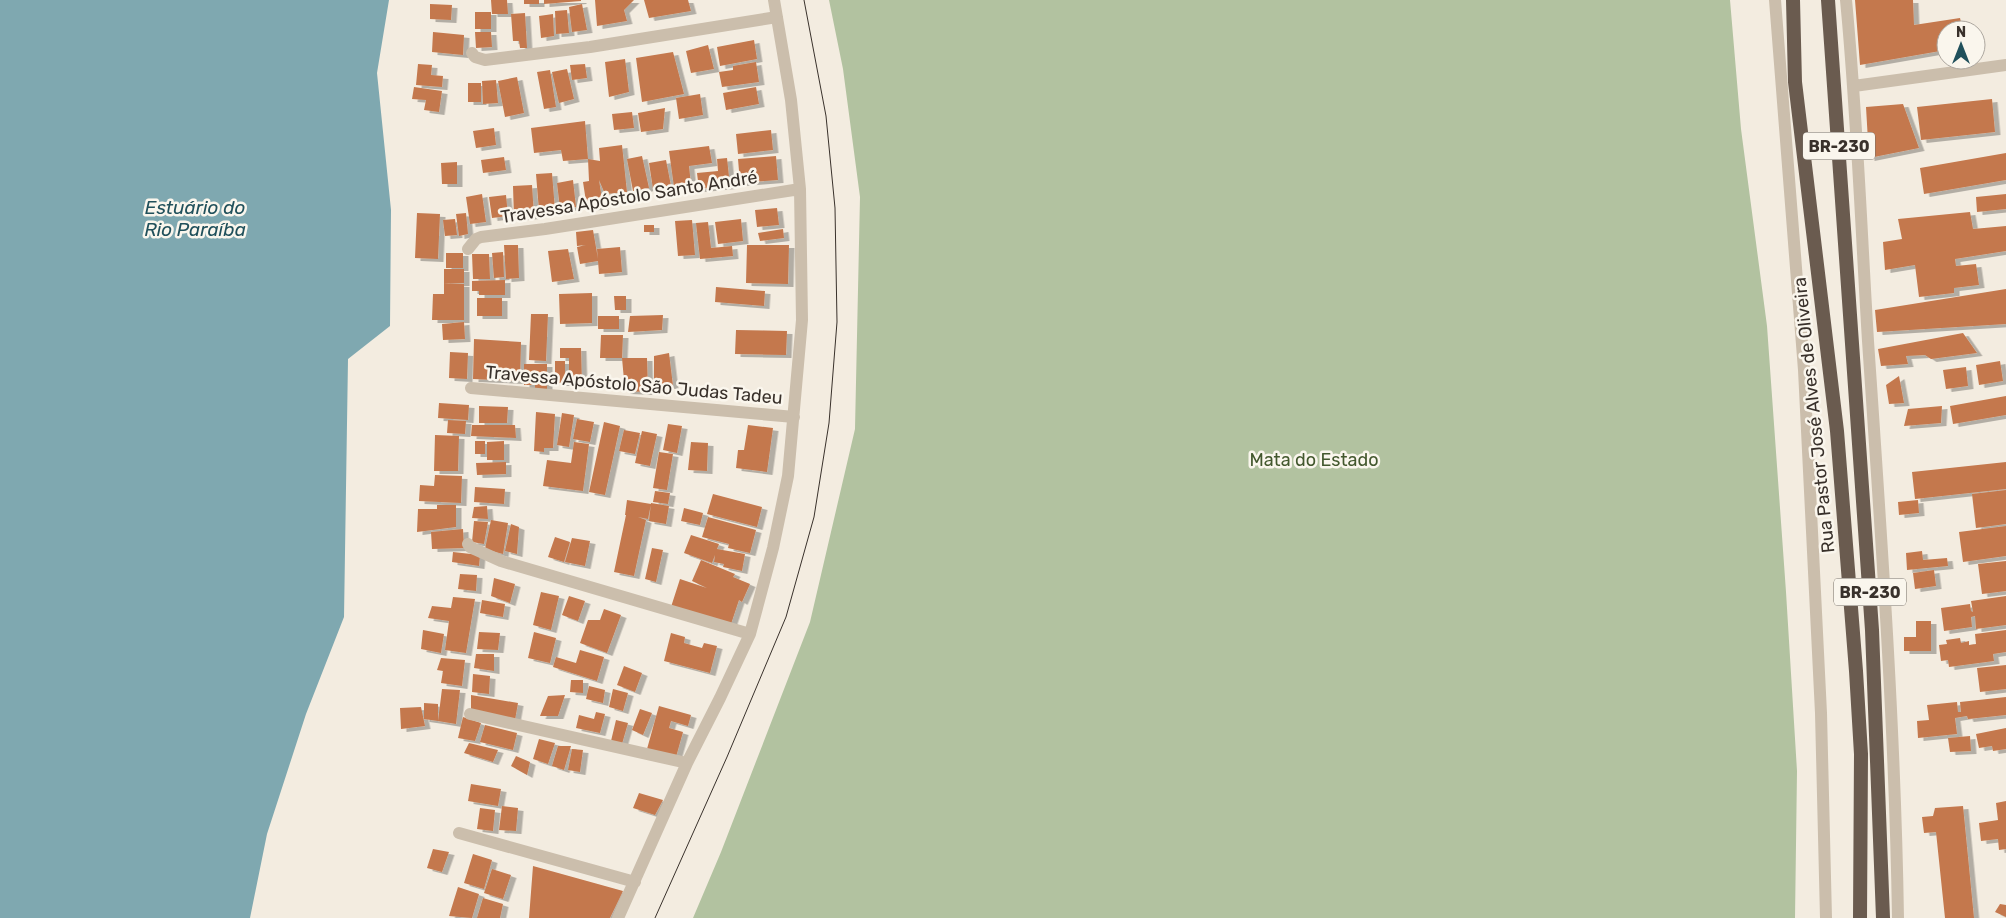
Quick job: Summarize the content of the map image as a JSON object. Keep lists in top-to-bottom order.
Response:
{
  "streets": {
    "highway": ["BR-230", "Rua Pastor José Alves de Oliveira"],
    "street": ["Travessa Apóstolo Santo André", "Travessa Apóstolo São Judas Tadeu"]
  },
  "water": ["Estuário do Rio Paraíba"],
  "parks": ["Mata do Estado"],
  "north": "top"
}
